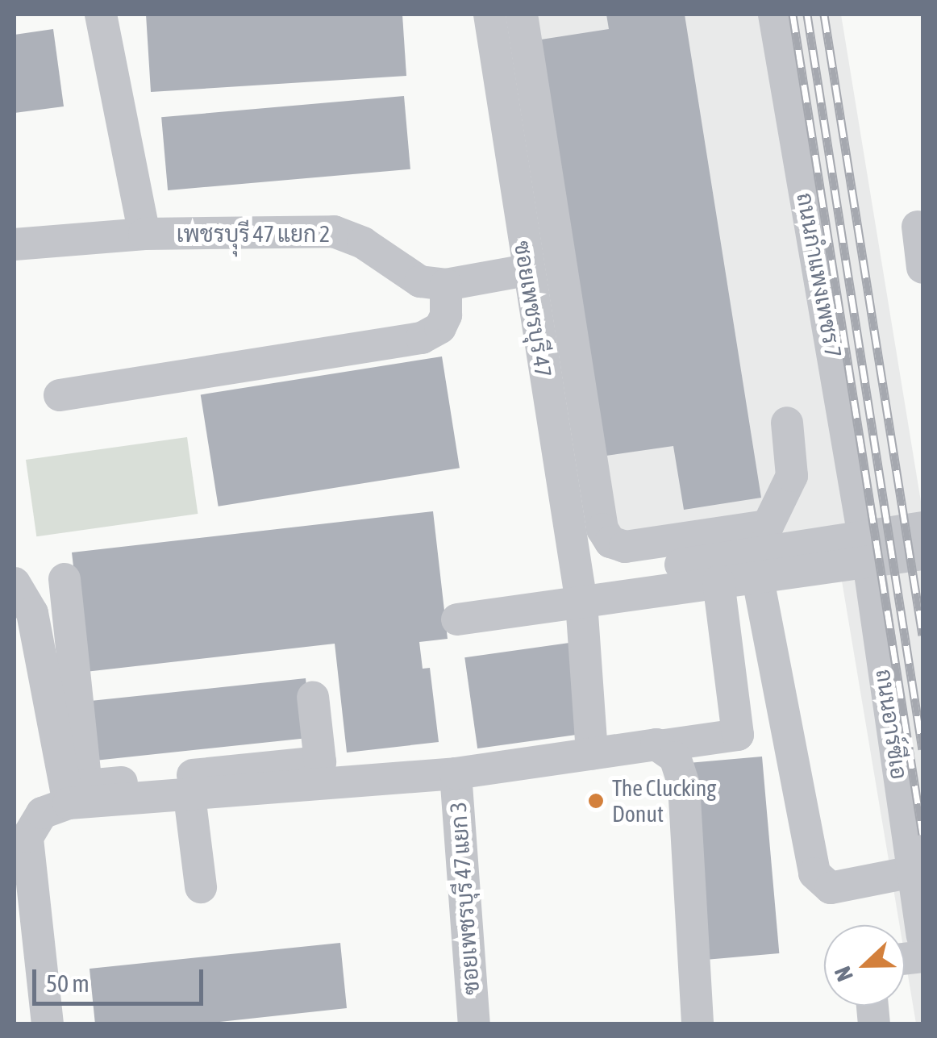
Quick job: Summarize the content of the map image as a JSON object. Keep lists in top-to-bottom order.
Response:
{
  "streets": {
    "street": [
      "เพชรบุุรี 47 แยก 2",
      "ถนนกำแพงเพชร 7",
      "ซอยเพชรบุรี 47",
      "ถนนอาร์ซีเอ",
      "ซอยเพชรบุรี 47 แยก 3"
    ]
  },
  "crossings": [
    ["เพชรบุุรี 47 แยก 2", "ซอยเพชรบุรี 47"],
    ["ถนนกำแพงเพชร 7", "ถนนอาร์ซีเอ"]
  ],
  "places": ["The Clucking Donut"],
  "scale_bar": "50 m",
  "north": "left"
}
